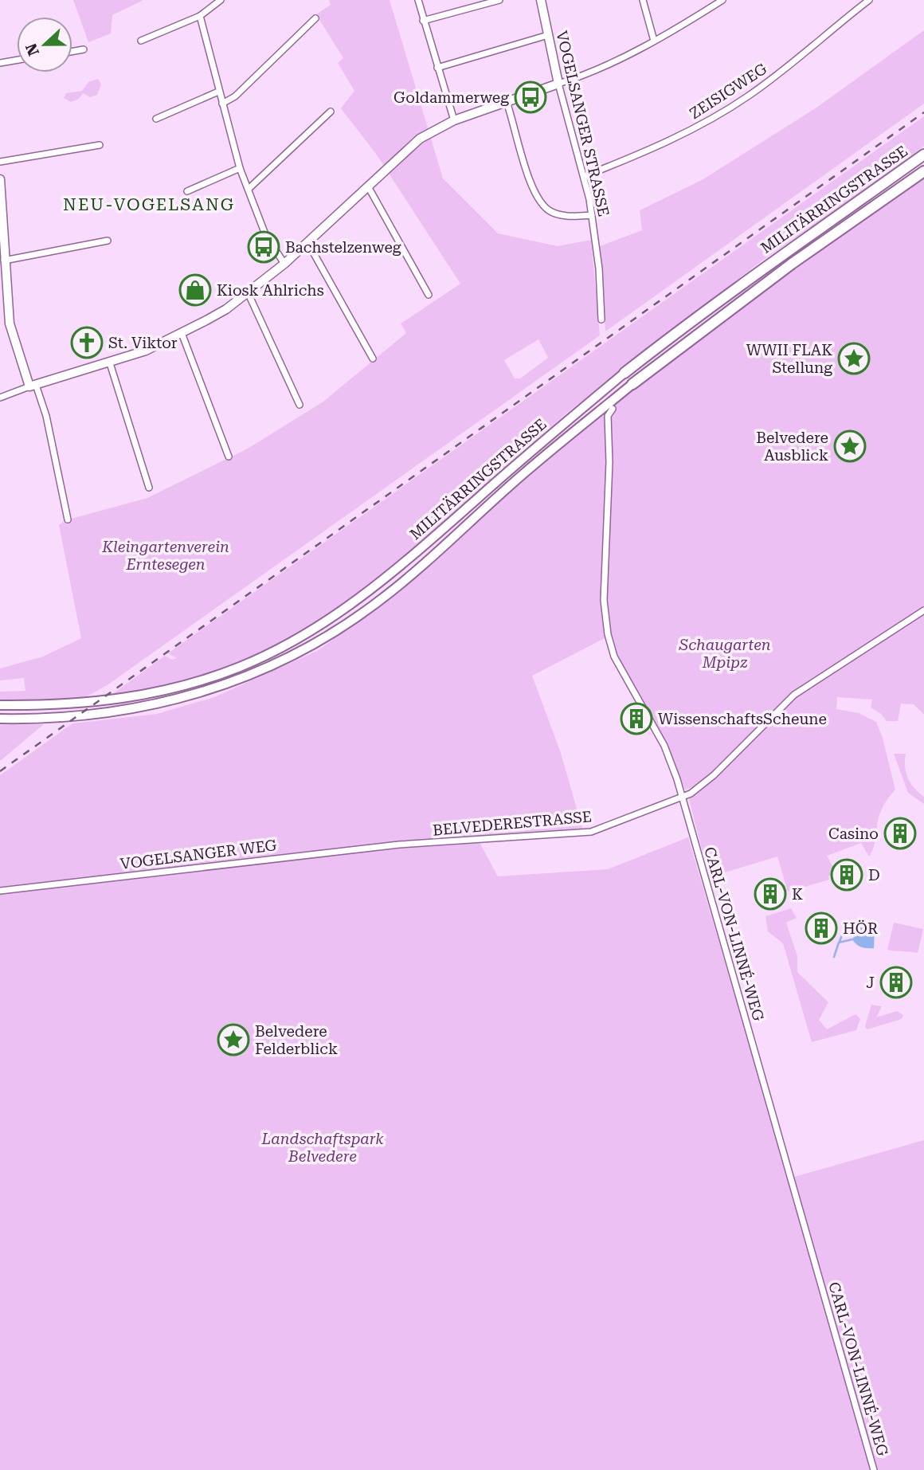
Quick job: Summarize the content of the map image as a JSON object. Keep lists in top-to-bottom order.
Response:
{
  "streets": {
    "highway": ["MILITÄRRINGSTRASSE"],
    "street": [
      "ZEISIGWEG",
      "VOGELSANGER STRASSE",
      "BELVEDERESTRASSE",
      "VOGELSANGER WEG",
      "CARL-VON-LINNÉ-WEG"
    ]
  },
  "crossings": [
    ["ZEISIGWEG", "VOGELSANGER STRASSE"],
    ["BELVEDERESTRASSE", "VOGELSANGER WEG"],
    ["BELVEDERESTRASSE", "CARL-VON-LINNÉ-WEG"]
  ],
  "districts": ["NEU-VOGELSANG"],
  "parks": ["Kleingartenverein Erntesegen", "Schaugarten Mpipz", "Landschaftspark Belvedere"],
  "places": {
    "bus stop": ["Goldammerweg", "Bachstelzenweg"],
    "shop": ["Kiosk Ahlrichs"],
    "church": ["St. Viktor"],
    "place": ["WWII FLAK Stellung", "Belvedere Ausblick", "Belvedere Felderblick"],
    "building": [
      "WissenschaftsScheune",
      "Casino",
      "D",
      "K",
      "HÖR",
      "J"
    ]
  },
  "north": "left"
}
